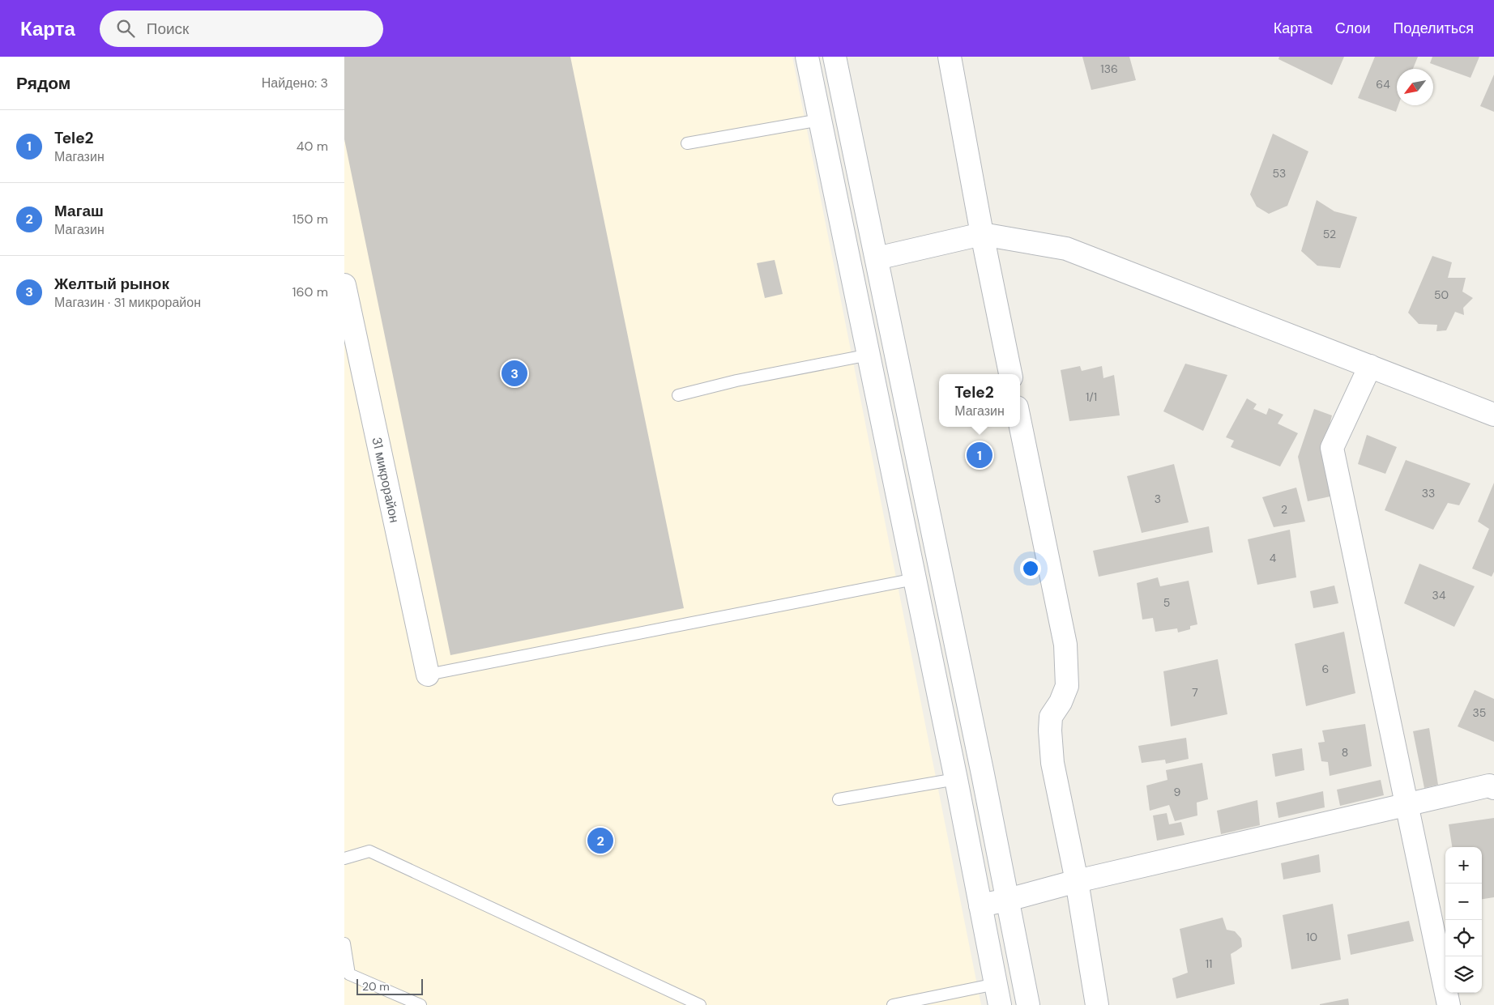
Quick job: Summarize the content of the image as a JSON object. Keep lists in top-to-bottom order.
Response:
{
  "streets": {
    "street": ["31 микрорайон"]
  },
  "house_numbers": [
    "136",
    "64",
    "53",
    "52",
    "50",
    "1/1",
    "33",
    "3",
    "2",
    "4",
    "34",
    "5",
    "6",
    "7",
    "35",
    "8",
    "9",
    "10",
    "11"
  ],
  "scale_bar": "20 m",
  "north": "bottom left",
  "page": {
    "header": "Карта",
    "search": "Поиск",
    "nav": ["Карта", "Слои", "Поделиться"],
    "heading": ["Рядом", "Найдено: 3"],
    "list": [
      {
        "mark": "1",
        "name": "Tele2",
        "note": "Магазин",
        "value": "40 m"
      },
      {
        "mark": "2",
        "name": "Магаш",
        "note": "Магазин",
        "value": "150 m"
      },
      {
        "mark": "3",
        "name": "Желтый рынок",
        "note": "Магазин · 31 микрорайон",
        "value": "160 m"
      }
    ],
    "pins": ["3", "1", "2"],
    "popup": ["Tele2", "Магазин"],
    "map_buttons": ["+", "−"],
    "scale": "20 m"
  }
}
